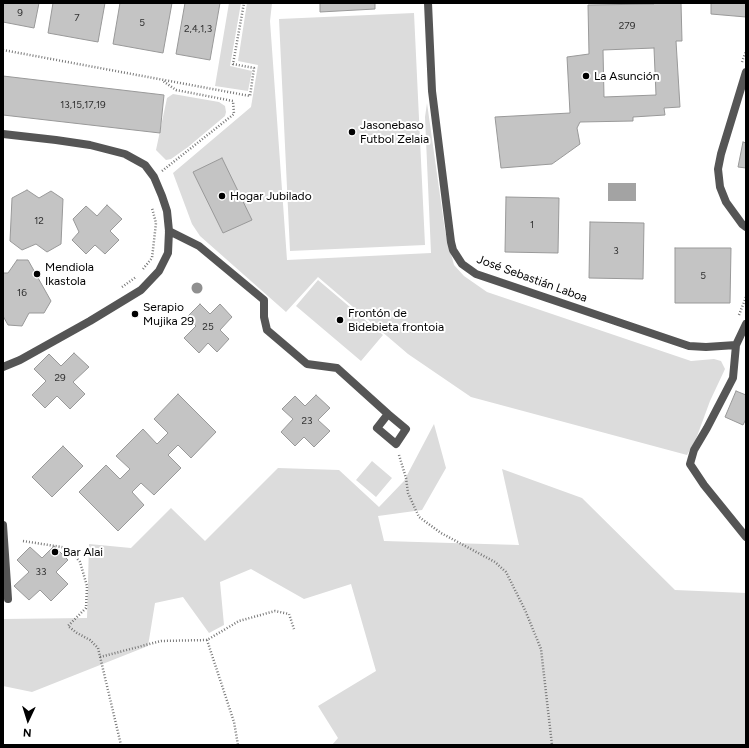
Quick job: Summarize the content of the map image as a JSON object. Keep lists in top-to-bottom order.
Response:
{
  "streets": {
    "street": ["José Sebastián Laboa"]
  },
  "places": [
    "La Asunción",
    "Jasonebaso Futbol Zelaia",
    "Hogar Jubilado",
    "Mendiola Ikastola",
    "Serapio Mujika 29",
    "Frontón de Bidebieta frontoia",
    "Bar Alai"
  ],
  "house_numbers": [
    "9",
    "7",
    "5",
    "279",
    "2,4,1,3",
    "13,15,17,19",
    "12",
    "1",
    "3",
    "5",
    "16",
    "25",
    "29",
    "23",
    "33"
  ],
  "north": "bottom"
}
